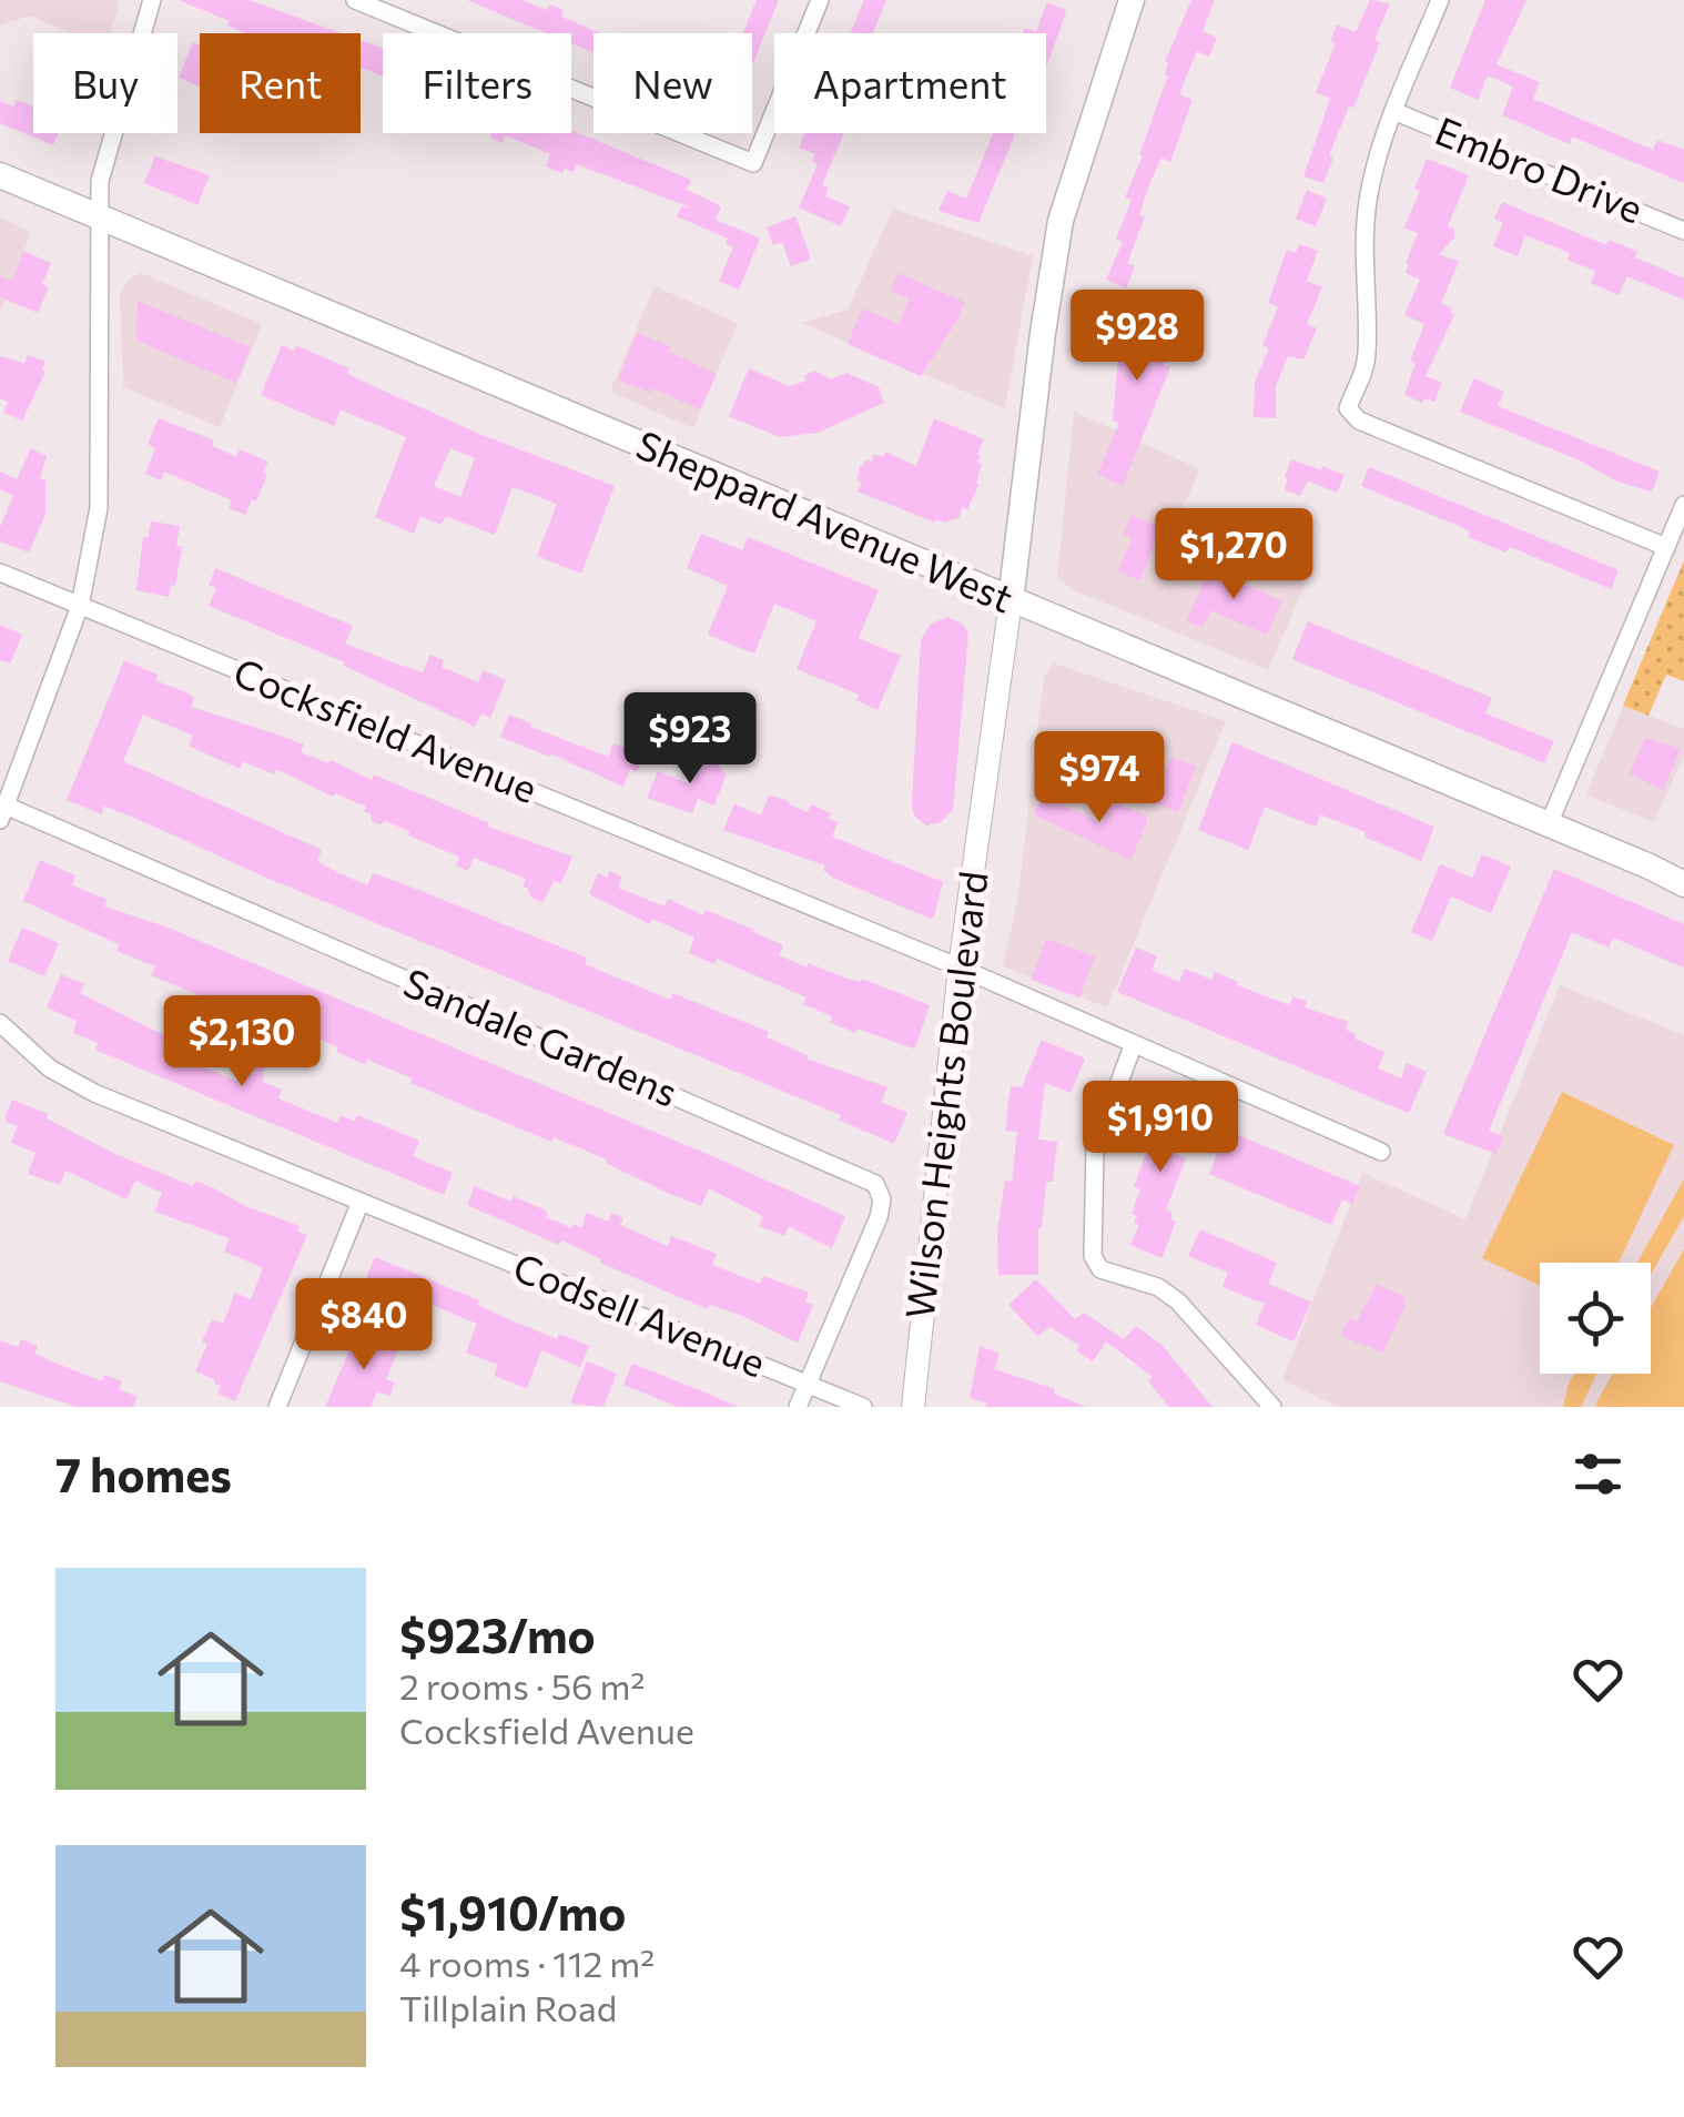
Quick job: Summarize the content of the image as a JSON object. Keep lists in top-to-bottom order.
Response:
{
  "streets": {
    "main road": ["Sheppard Avenue West", "Wilson Heights Boulevard"],
    "street": [
      "Embro Drive",
      "Cocksfield Avenue",
      "Sandale Gardens",
      "Codsell Avenue"
    ]
  },
  "crossings": [
    ["Sheppard Avenue West", "Wilson Heights Boulevard"],
    ["Cocksfield Avenue", "Wilson Heights Boulevard"],
    ["Sandale Gardens", "Codsell Avenue"]
  ],
  "page": {
    "chip": [
      "Buy",
      "Rent",
      "Filters",
      "New",
      "Apartment"
    ],
    "price": [
      "$928",
      "$1,270",
      "$923",
      "$974",
      "$2,130",
      "$1,910",
      "$840"
    ],
    "heading": "7 homes",
    "list": [
      {
        "name": "$923/mo",
        "note": "2 rooms · 56 m² · Cocksfield Avenue"
      },
      {
        "name": "$1,910/mo",
        "note": "4 rooms · 112 m² · Tillplain Road"
      }
    ]
  }
}
